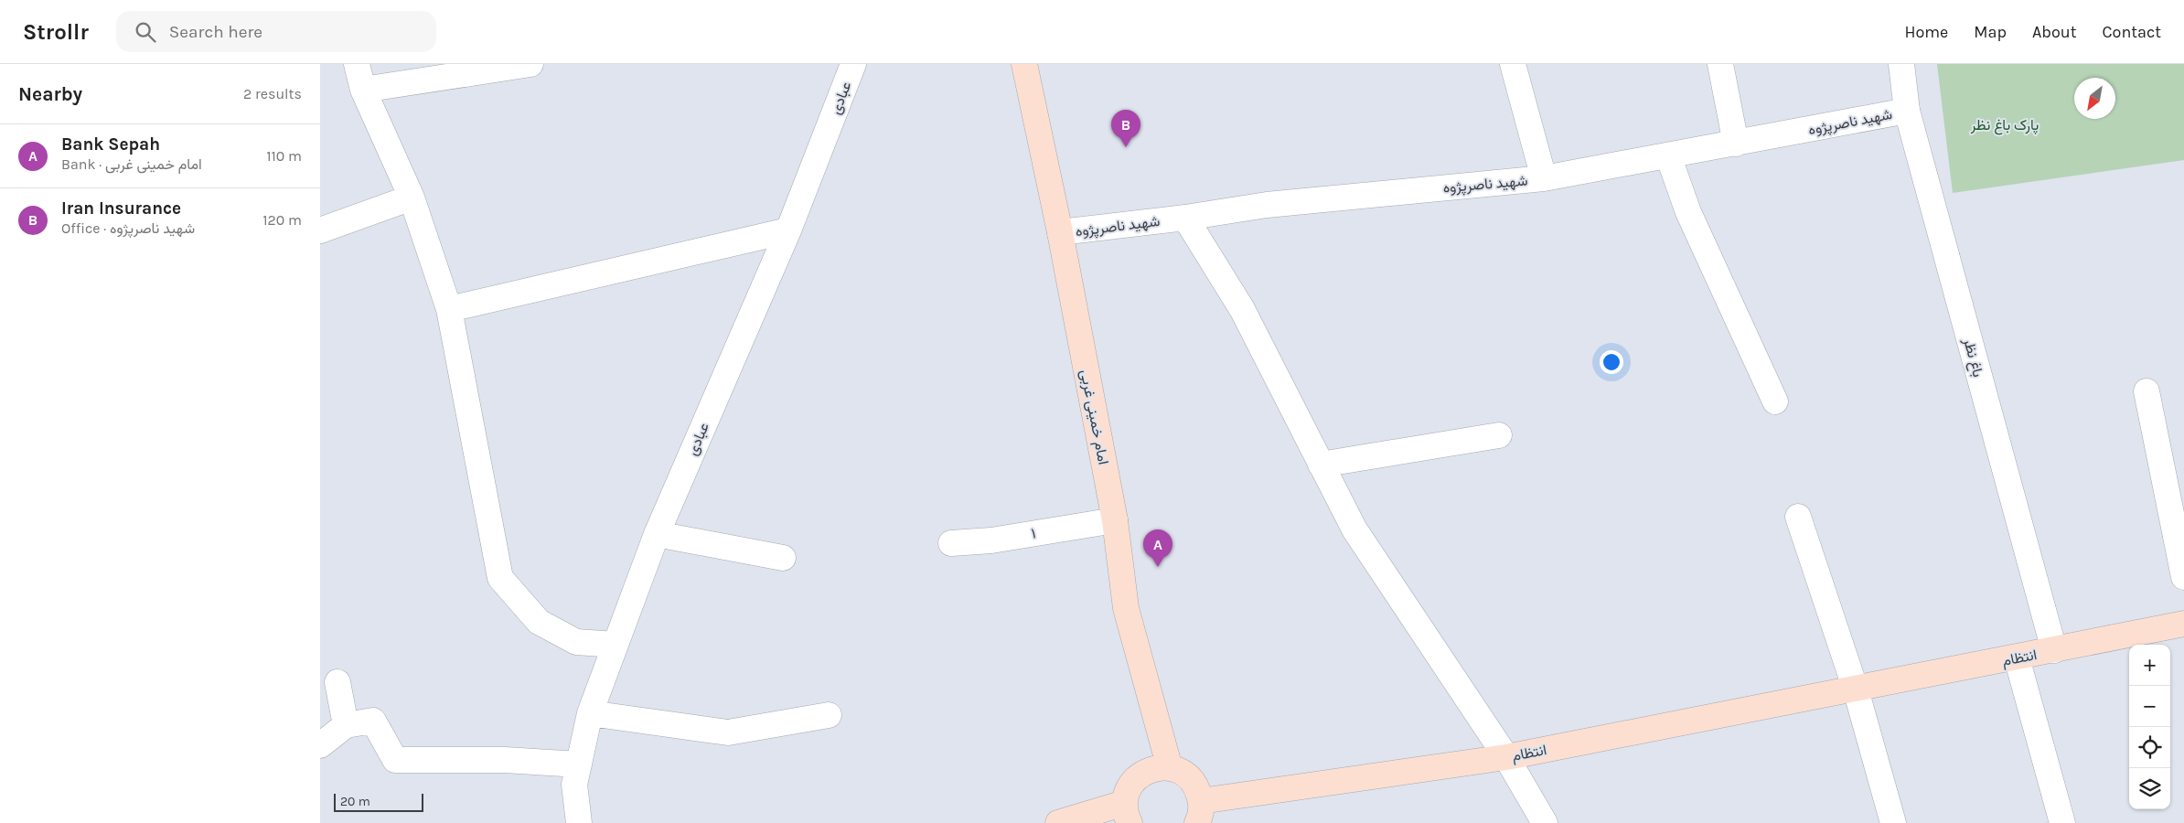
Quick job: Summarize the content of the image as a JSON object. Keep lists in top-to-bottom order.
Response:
{
  "streets": {
    "main road": ["امام خمینی غربی", "انتظام"],
    "street": [
      "عبادی",
      "شهید ناصرپژوه",
      "باغ نظر",
      "۱"
    ]
  },
  "crossings": [
    ["شهید ناصرپژوه", "باغ نظر"],
    ["شهید ناصرپژوه", "امام خمینی غربی"],
    ["باغ نظر", "انتظام"],
    ["امام خمینی غربی", "۱"]
  ],
  "parks": ["پارک باغ نظر"],
  "scale_bar": "20 m",
  "north": "bottom left",
  "page": {
    "header": "Strollr",
    "search": "Search here",
    "nav": [
      "Home",
      "Map",
      "About",
      "Contact"
    ],
    "heading": ["Nearby", "2 results"],
    "pins": ["B", "A"],
    "list": [
      {
        "mark": "A",
        "name": "Bank Sepah",
        "note": "Bank · امام خمینی غربی",
        "value": "110 m"
      },
      {
        "mark": "B",
        "name": "Iran Insurance",
        "note": "Office · شهید ناصرپژوه",
        "value": "120 m"
      }
    ],
    "map_buttons": ["+", "−"],
    "scale": "20 m"
  }
}
